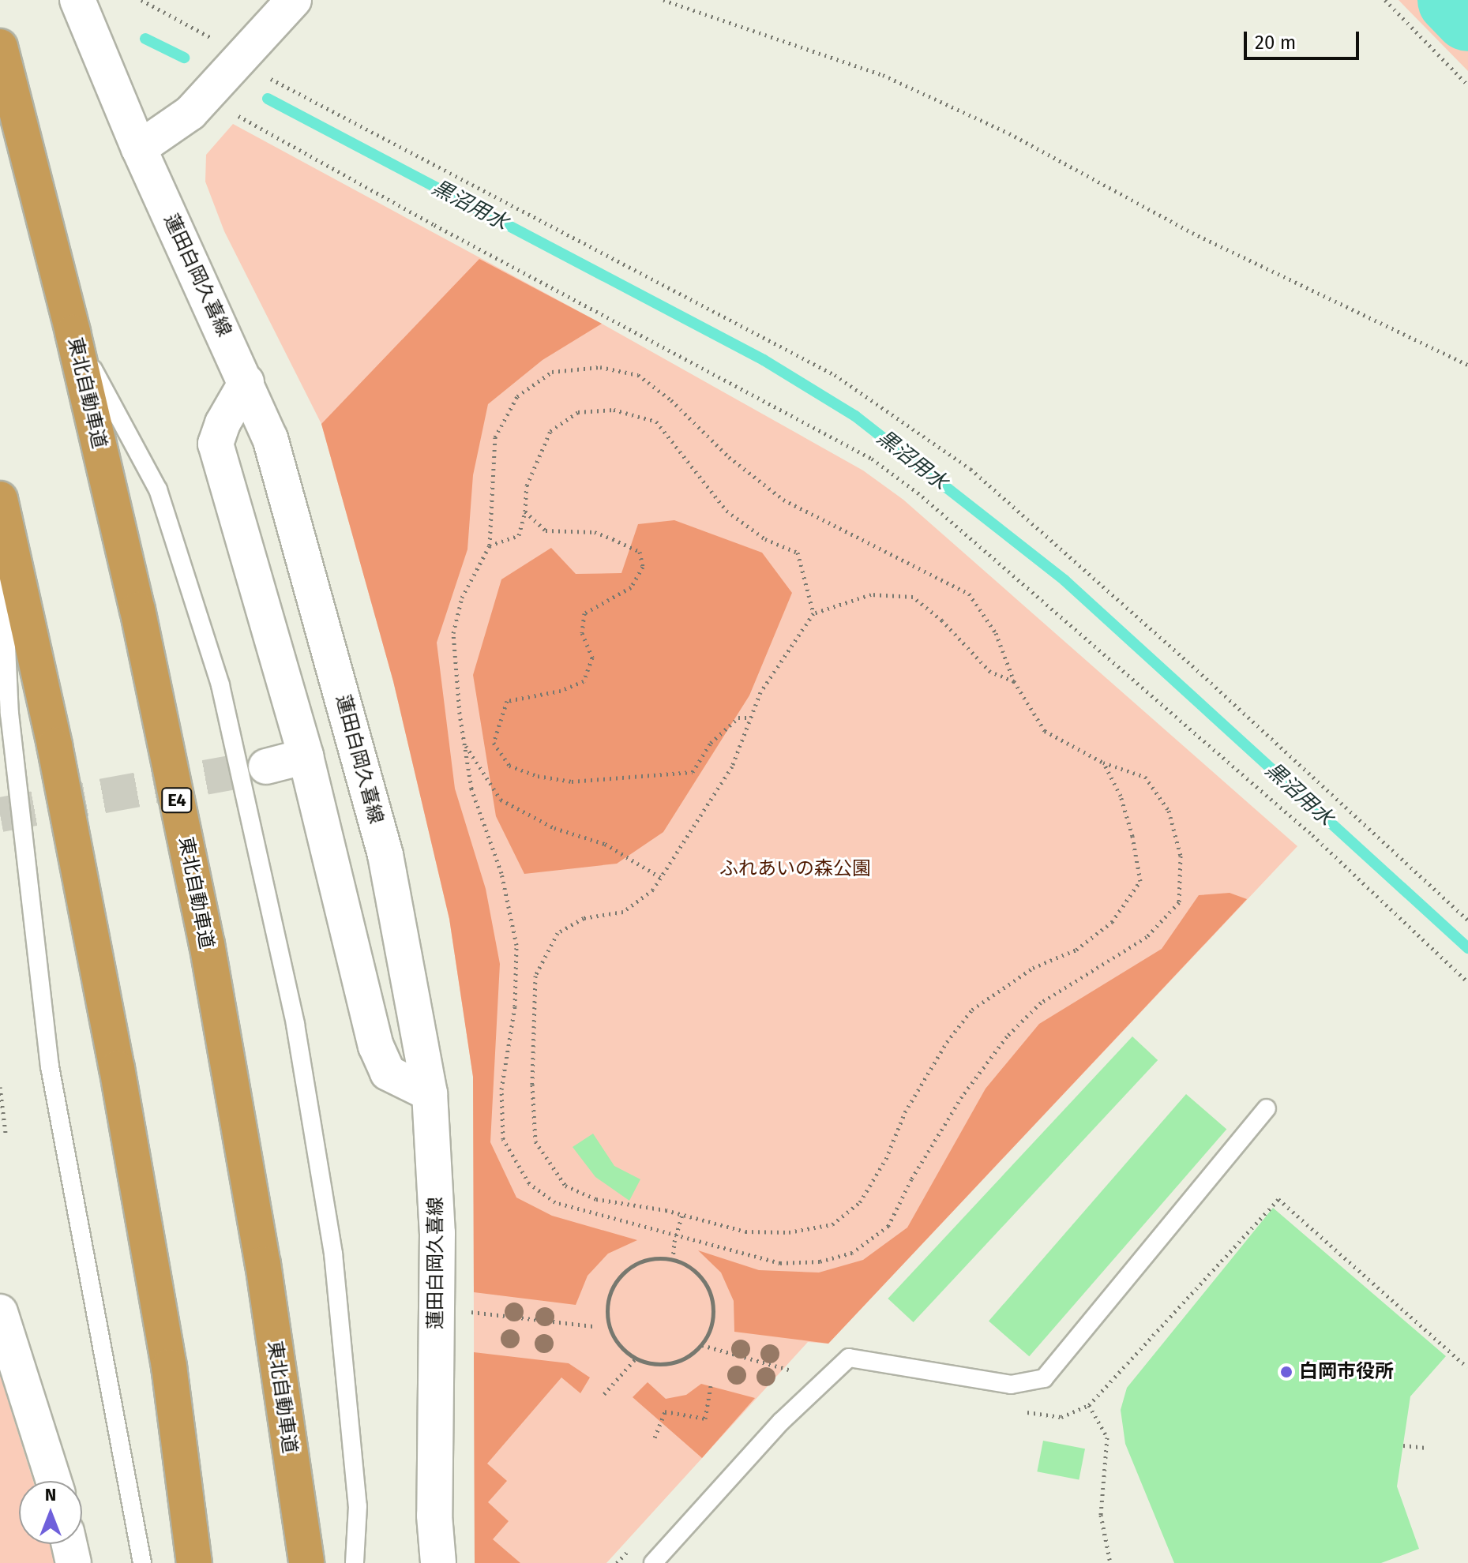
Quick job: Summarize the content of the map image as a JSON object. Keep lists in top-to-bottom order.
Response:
{
  "streets": {
    "highway": ["東北自動車道", "E4"],
    "main road": ["蓮田白岡久喜線"]
  },
  "water": ["黒沼用水"],
  "parks": ["ふれあいの森公園"],
  "places": ["白岡市役所"],
  "scale_bar": "20 m",
  "north": "top"
}
